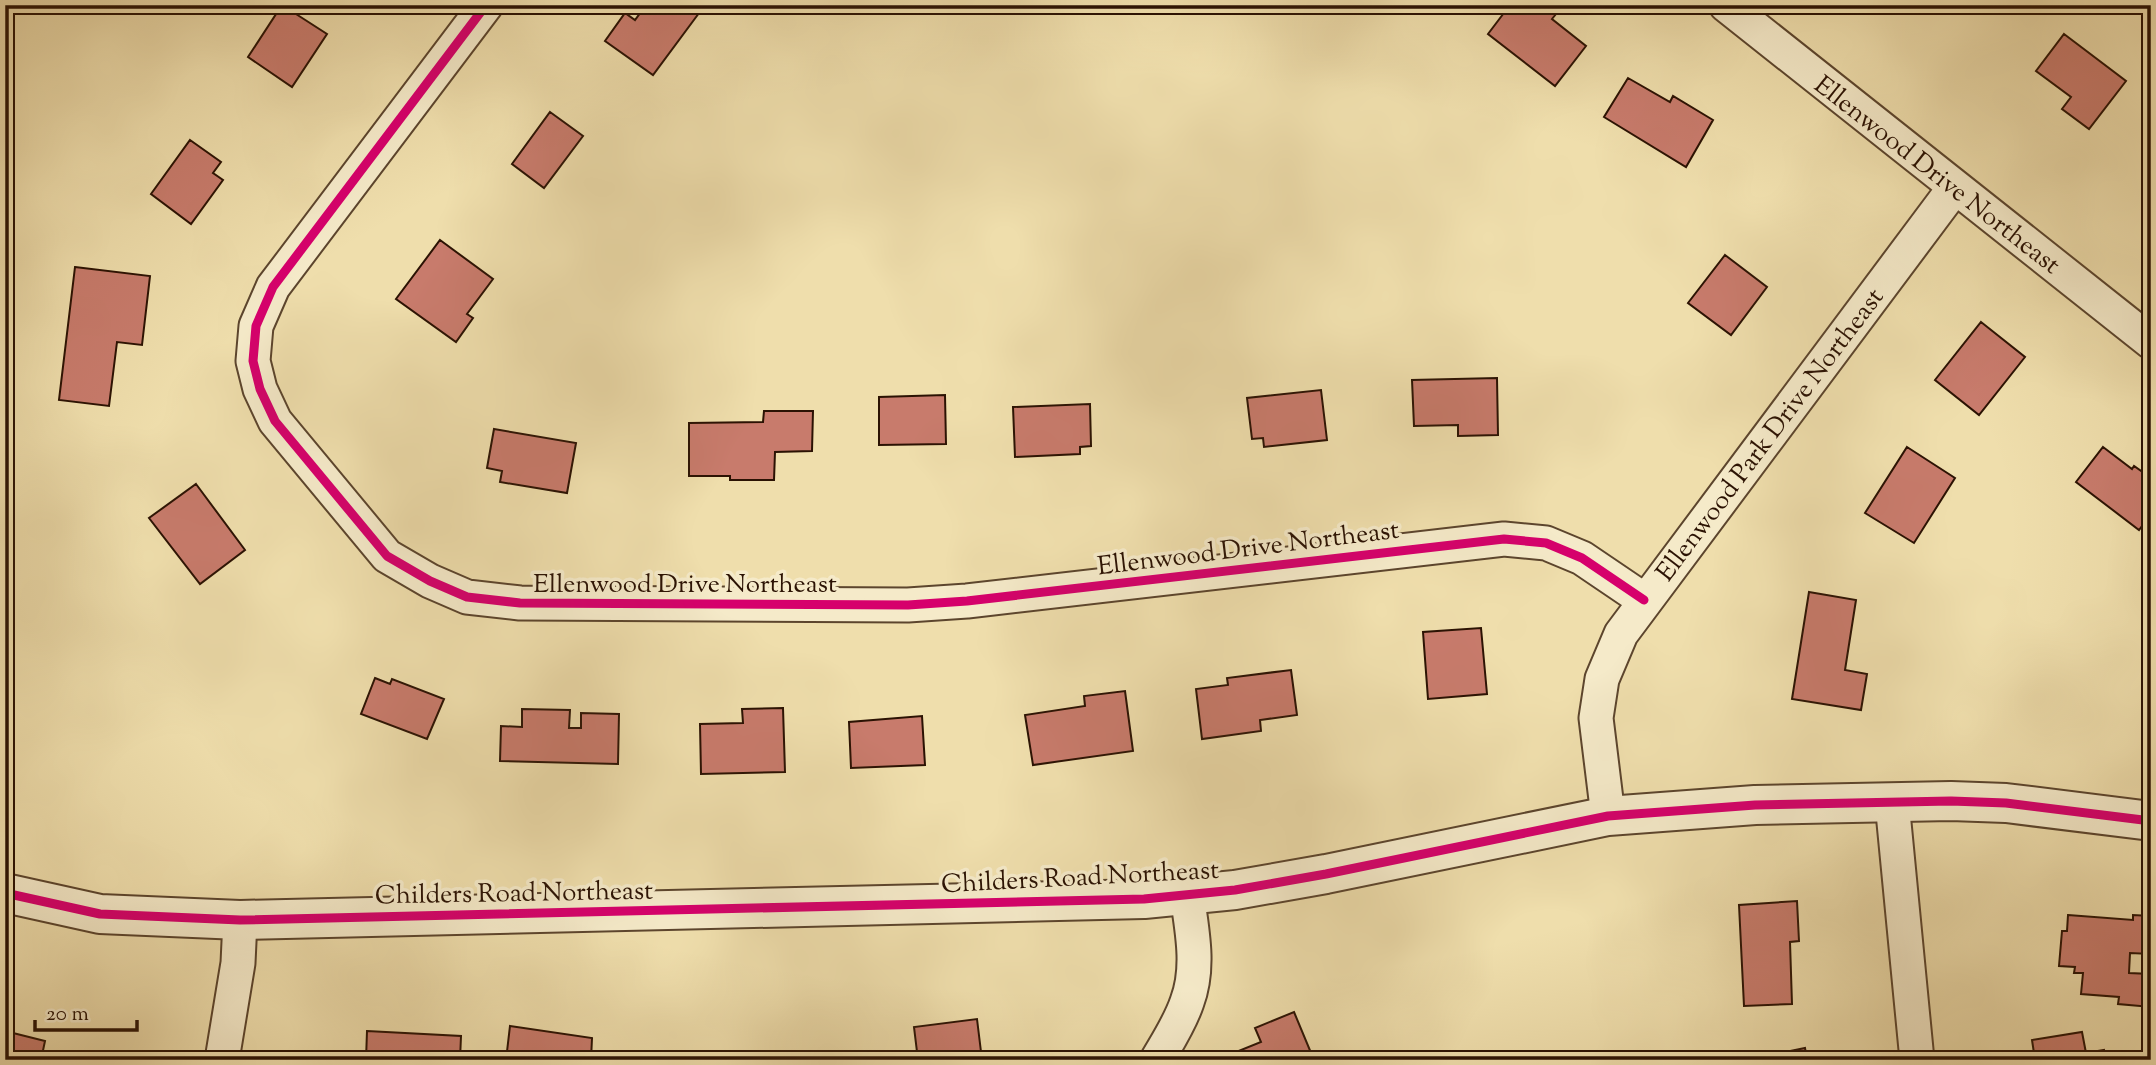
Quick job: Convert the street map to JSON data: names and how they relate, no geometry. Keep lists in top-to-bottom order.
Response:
{
  "streets": {
    "street": ["Ellenwood Drive Northeast", "Ellenwood Park Drive Northeast", "Childers Road Northeast"]
  },
  "crossings": [
    ["Ellenwood Drive Northeast", "Ellenwood Park Drive Northeast"],
    ["Ellenwood Park Drive Northeast", "Childers Road Northeast"]
  ],
  "scale_bar": "20 m"
}
